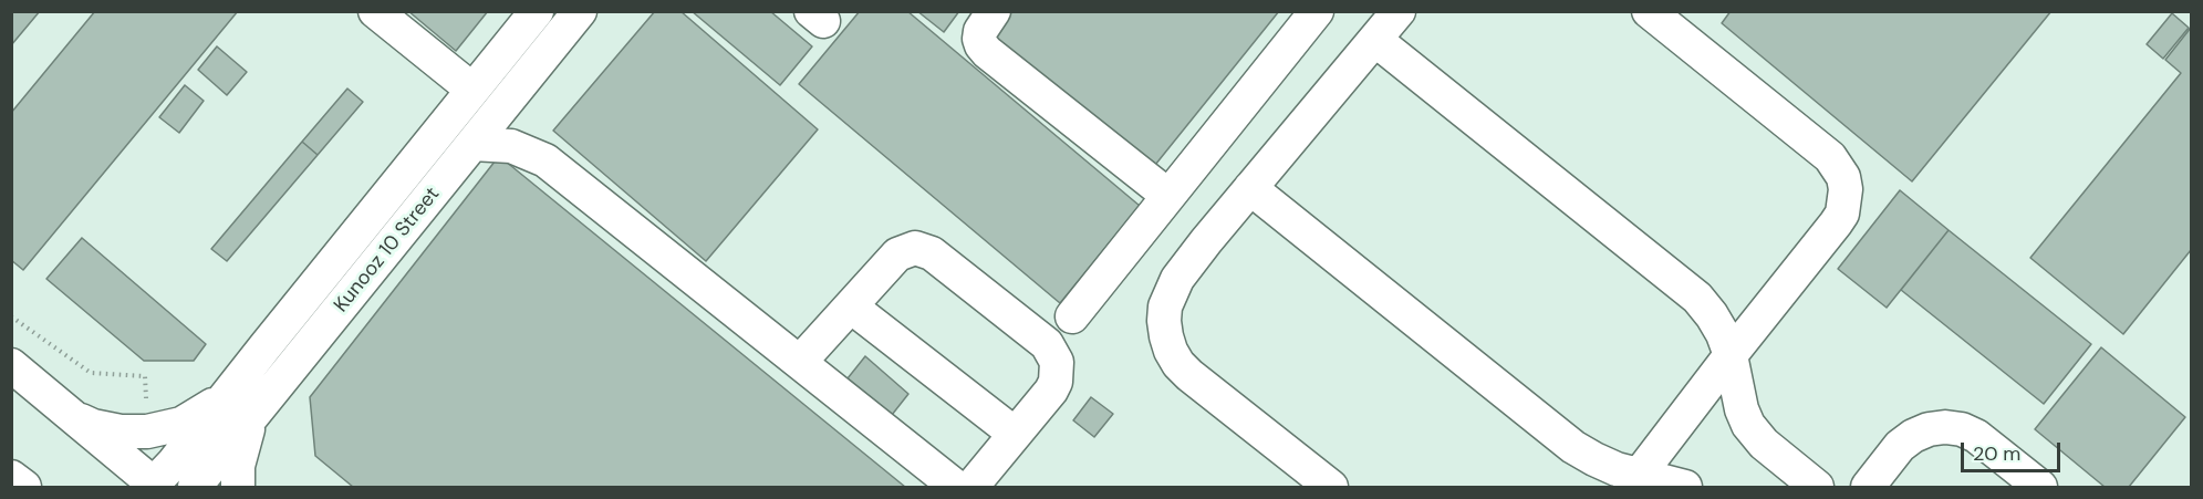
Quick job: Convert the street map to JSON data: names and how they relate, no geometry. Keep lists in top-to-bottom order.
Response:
{
  "streets": {
    "street": ["Kunooz 10 Street"]
  },
  "scale_bar": "20 m"
}
